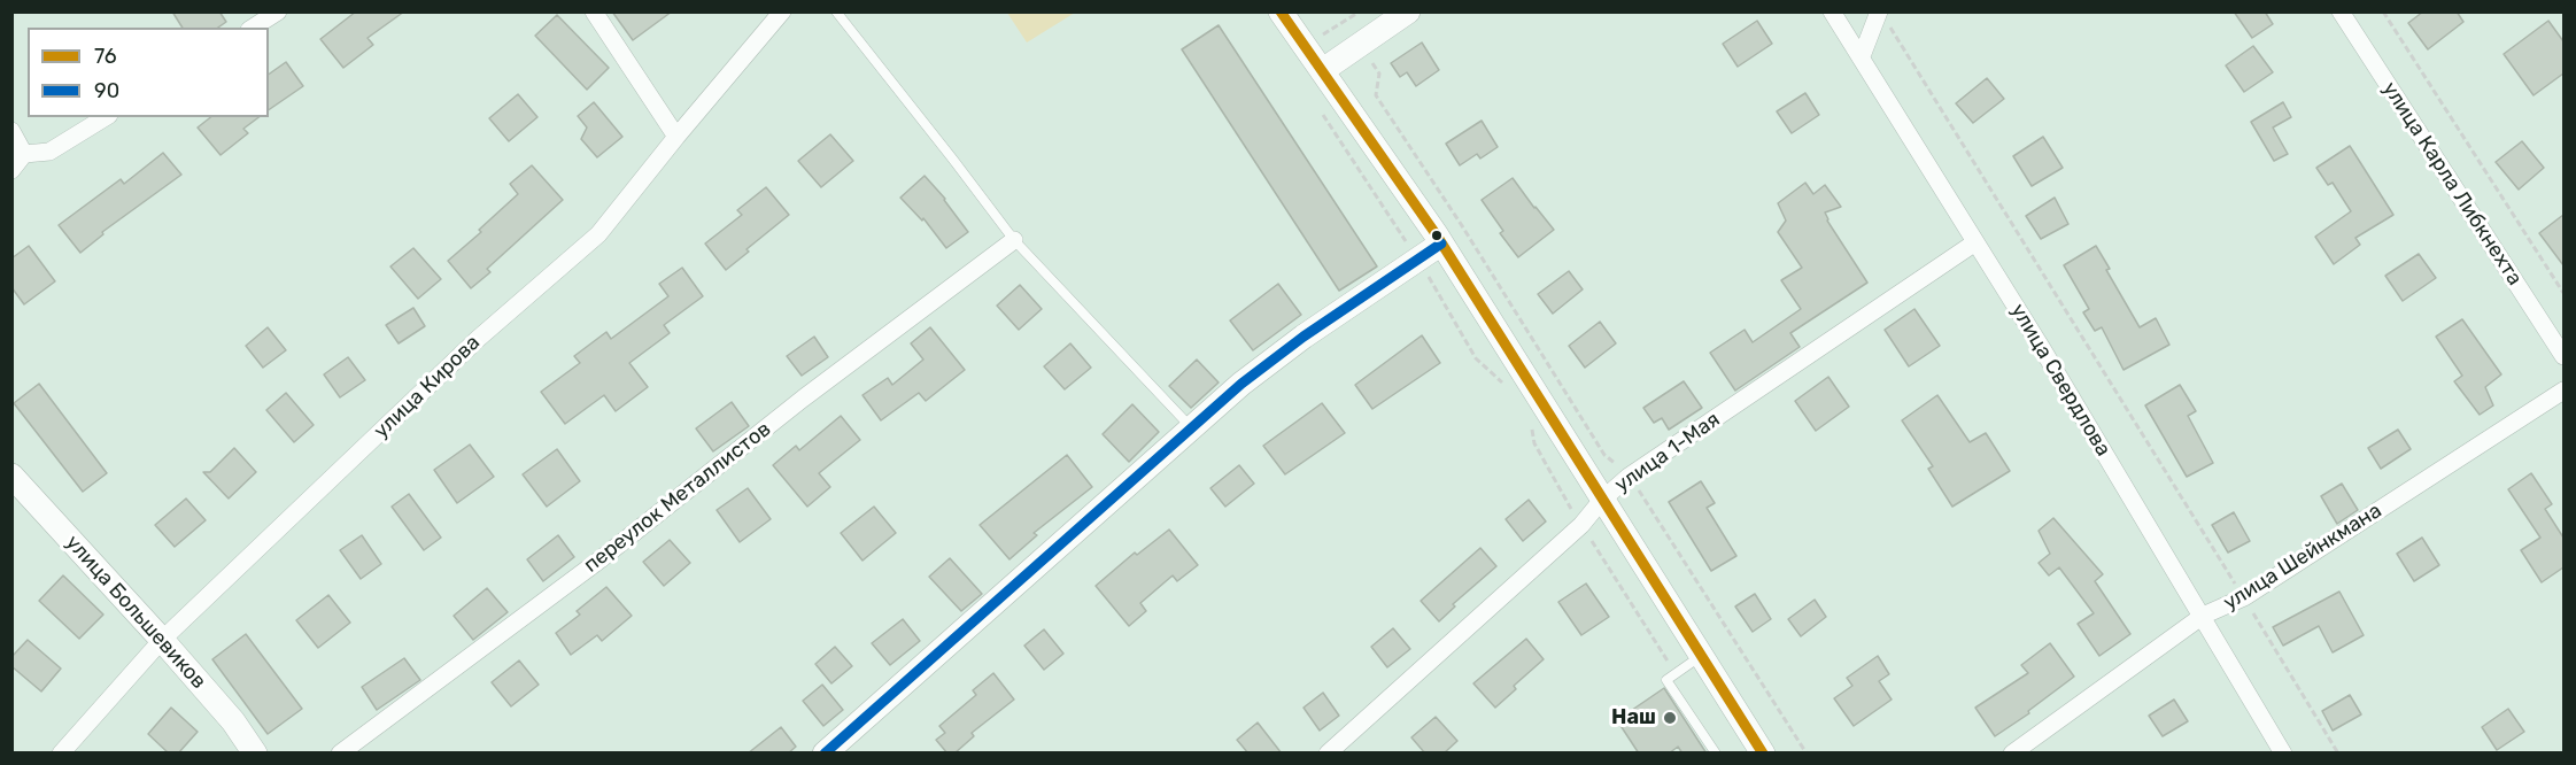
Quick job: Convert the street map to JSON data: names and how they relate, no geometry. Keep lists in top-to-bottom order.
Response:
{
  "streets": {
    "street": [
      "улица Карла Либкнехта",
      "улица Свердлова",
      "улица Кирова",
      "улица 1-Мая",
      "переулок Металлистов",
      "улица Шейнкмана",
      "улица Большевиков"
    ]
  },
  "crossings": [
    ["улица Свердлова", "улица 1-Мая"],
    ["улица Свердлова", "улица Шейнкмана"],
    ["улица Кирова", "улица Большевиков"]
  ],
  "places": ["Наш"],
  "lines": ["transit line 76", "transit line 90"],
  "legend": ["76", "90"]
}
